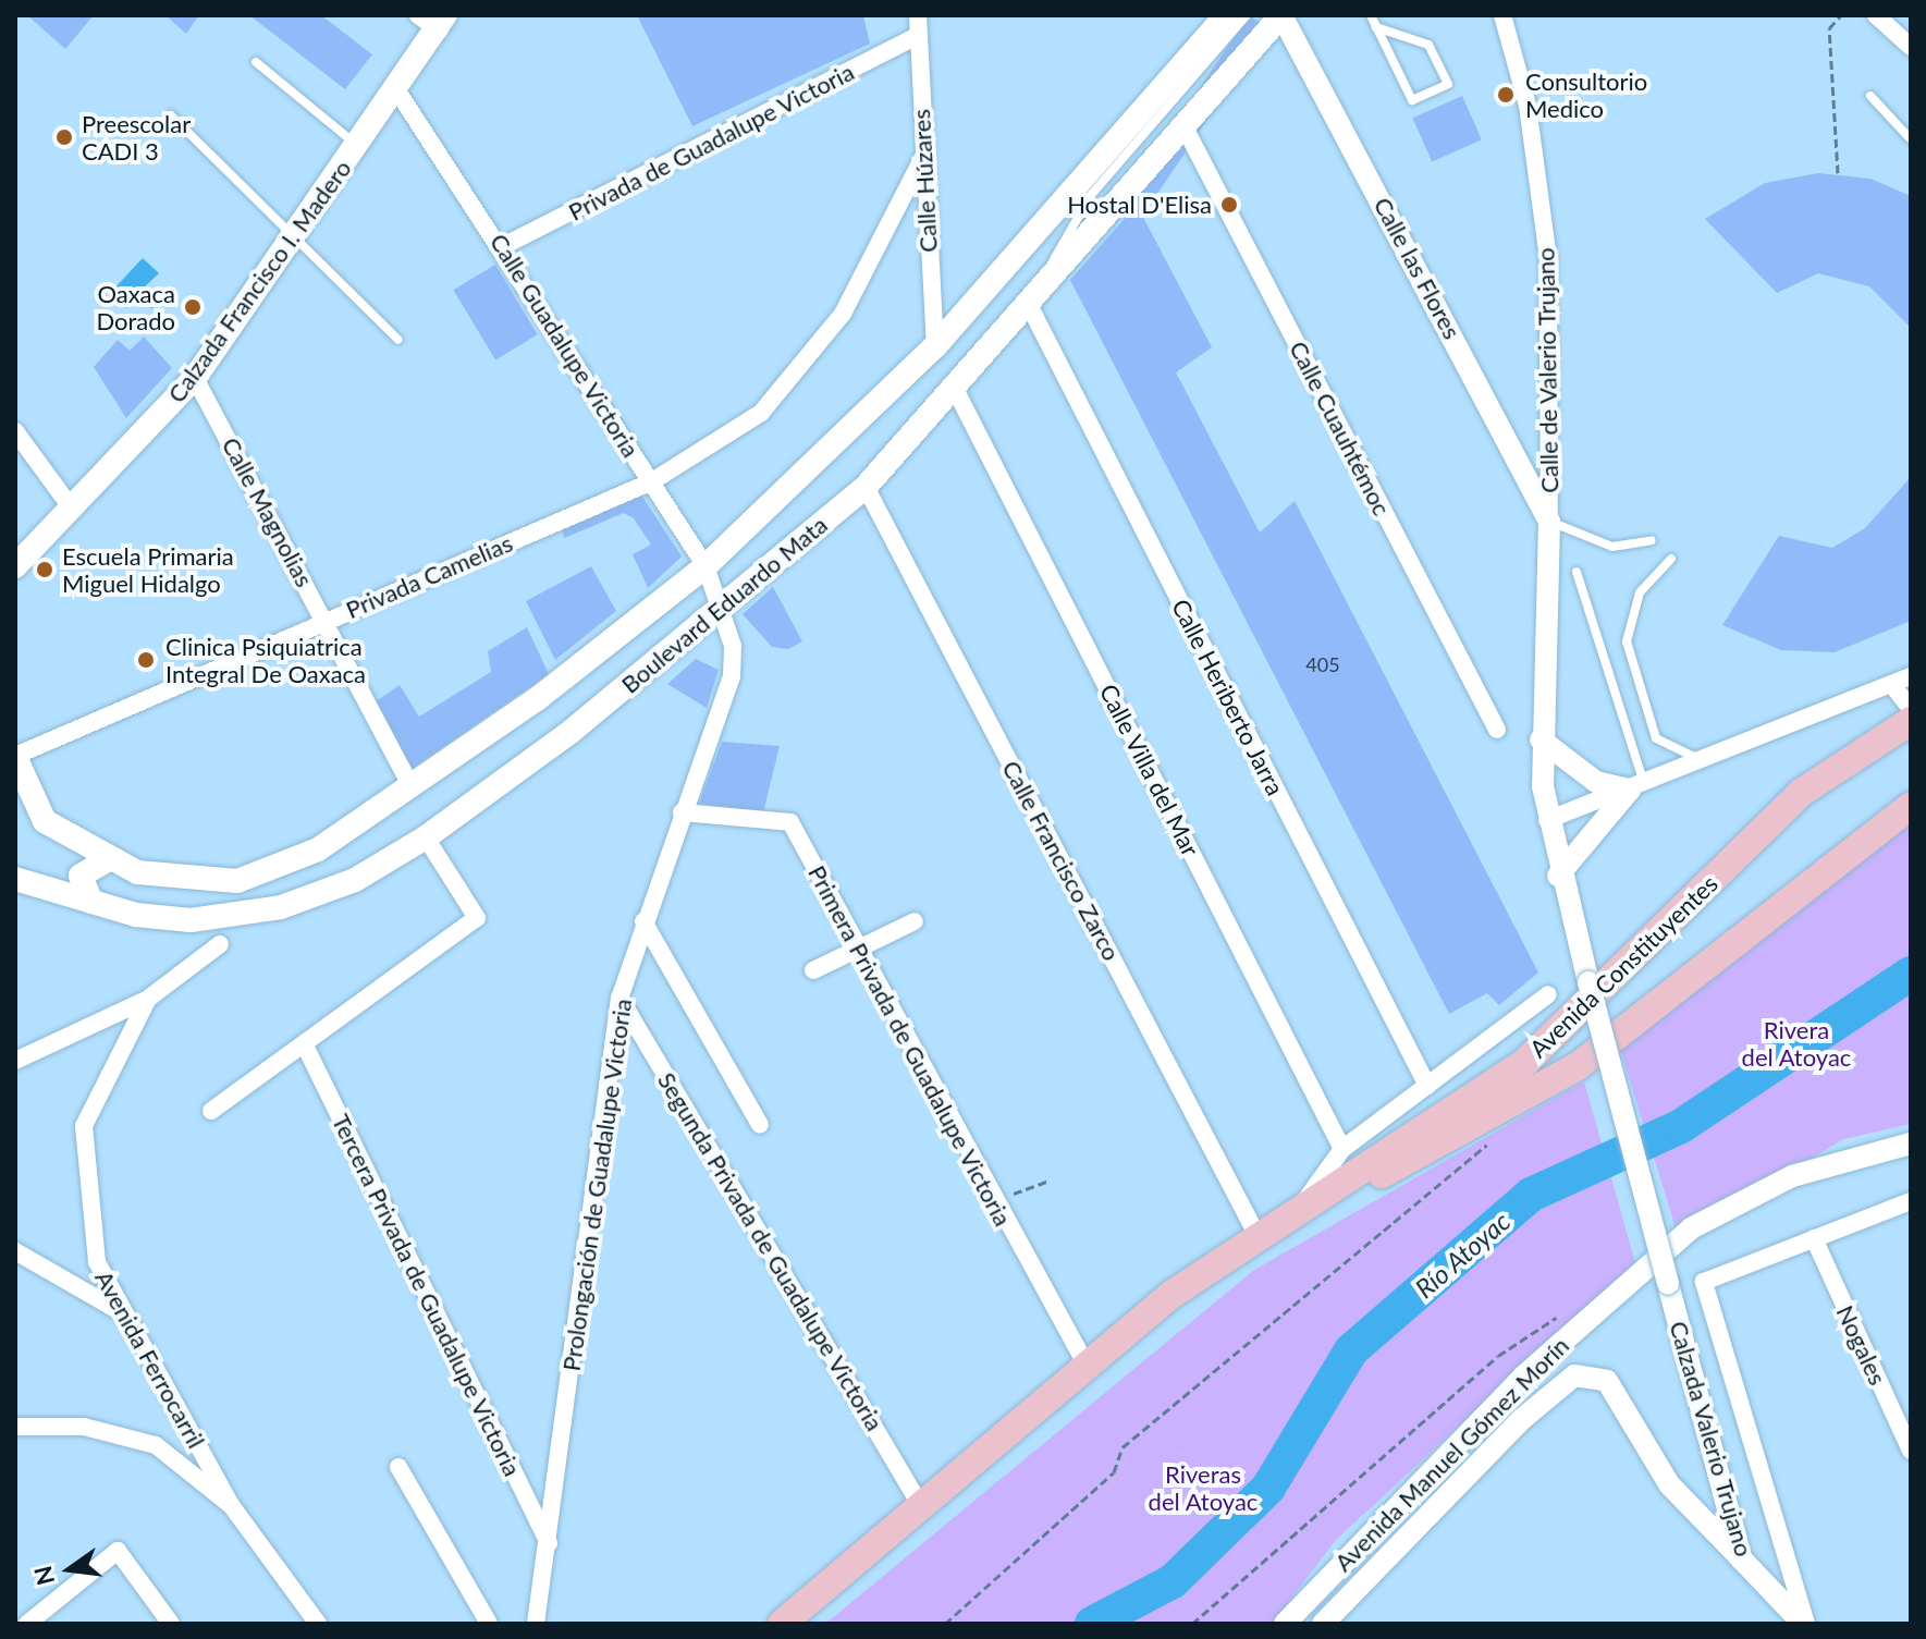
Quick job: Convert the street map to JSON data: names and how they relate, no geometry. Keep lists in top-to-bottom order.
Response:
{
  "streets": {
    "main road": ["Calzada Francisco I. Madero", "Boulevard Eduardo Mata", "Avenida Constituyentes"],
    "street": [
      "Privada de Guadalupe Victoria",
      "Calle Húzares",
      "Calle las Flores",
      "Calle Guadalupe Victoria",
      "Calle de Valerio Trujano",
      "Calle Cuauhtémoc",
      "Calle Magnolias",
      "Privada Camelias",
      "Calle Heriberto Jarra",
      "Calle Villa del Mar",
      "Calle Francisco Zarco",
      "Primera Privada de Guadalupe Victoria",
      "Prolongación de Guadalupe Victoria",
      "Segunda Privada de Guadalupe Victoria",
      "Tercera Privada de Guadalupe Victoria",
      "Nogales",
      "Avenida Ferrocarril",
      "Calzada Valerio Trujano",
      "Avenida Manuel Gómez Morín"
    ]
  },
  "crossings": [
    ["Privada de Guadalupe Victoria", "Calle Húzares"],
    ["Privada de Guadalupe Victoria", "Calle Guadalupe Victoria"],
    ["Calle Húzares", "Privada Camelias"],
    ["Calle Húzares", "Boulevard Eduardo Mata"],
    ["Calle las Flores", "Calle de Valerio Trujano"],
    ["Calle las Flores", "Boulevard Eduardo Mata"],
    ["Calle las Flores", "Calzada Valerio Trujano"],
    ["Calzada Francisco I. Madero", "Calle Guadalupe Victoria"],
    ["Calzada Francisco I. Madero", "Calle Magnolias"],
    ["Calle Guadalupe Victoria", "Privada Camelias"],
    ["Calle Guadalupe Victoria", "Boulevard Eduardo Mata"],
    ["Calle Guadalupe Victoria", "Prolongación de Guadalupe Victoria"],
    ["Calle de Valerio Trujano", "Calzada Valerio Trujano"],
    ["Calle Cuauhtémoc", "Boulevard Eduardo Mata"],
    ["Calle Magnolias", "Privada Camelias"],
    ["Calle Magnolias", "Boulevard Eduardo Mata"],
    ["Privada Camelias", "Boulevard Eduardo Mata"],
    ["Boulevard Eduardo Mata", "Calle Heriberto Jarra"],
    ["Boulevard Eduardo Mata", "Calle Villa del Mar"],
    ["Boulevard Eduardo Mata", "Calle Francisco Zarco"],
    ["Boulevard Eduardo Mata", "Prolongación de Guadalupe Victoria"],
    ["Primera Privada de Guadalupe Victoria", "Prolongación de Guadalupe Victoria"],
    ["Prolongación de Guadalupe Victoria", "Segunda Privada de Guadalupe Victoria"],
    ["Prolongación de Guadalupe Victoria", "Tercera Privada de Guadalupe Victoria"]
  ],
  "water": ["Río Atoyac"],
  "parks": ["Rivera del Atoyac", "Riveras del Atoyac"],
  "places": [
    "Consultorio Medico",
    "Preescolar CADI 3",
    "Hostal D'Elisa",
    "Oaxaca Dorado",
    "Escuela Primaria Miguel Hidalgo",
    "Clinica Psiquiatrica Integral De Oaxaca"
  ],
  "house_numbers": ["405"],
  "north": "left"
}
